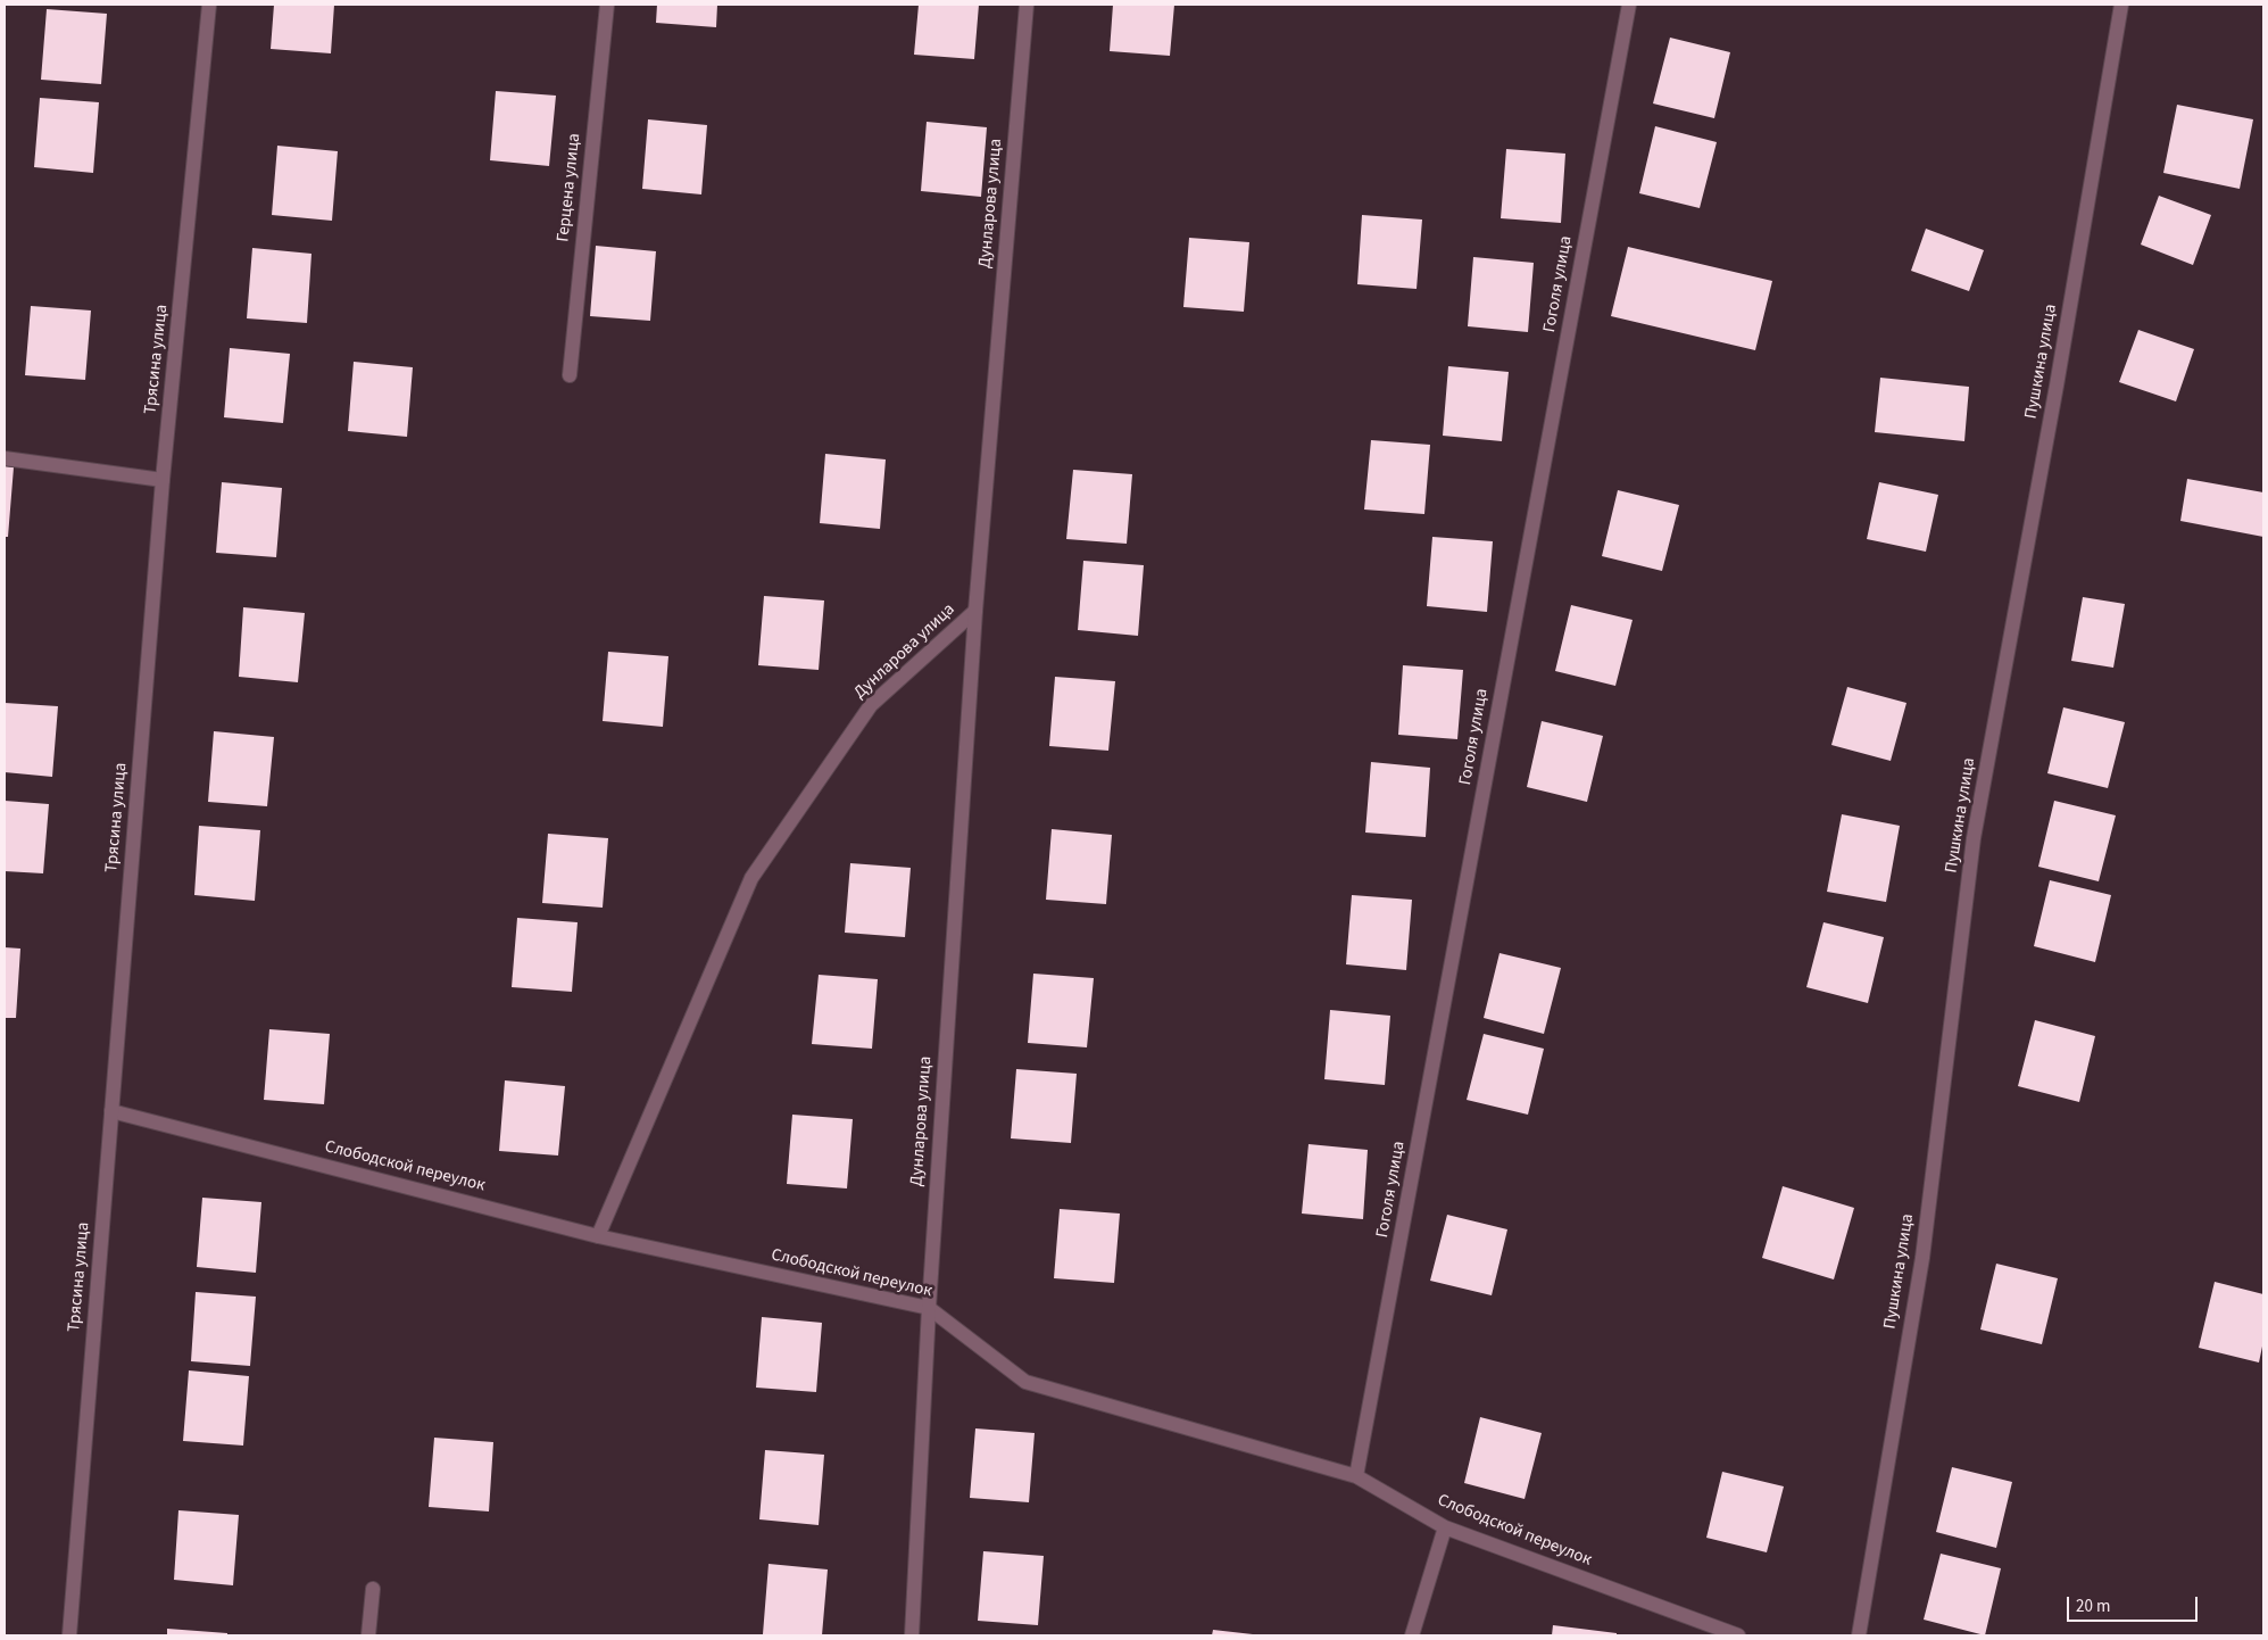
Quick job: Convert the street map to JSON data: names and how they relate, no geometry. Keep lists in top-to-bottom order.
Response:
{
  "streets": {
    "street": [
      "Герцена улица",
      "Дунларова улица",
      "Гоголя улица",
      "Трясина улица",
      "Пушкина улица",
      "Слободской переулок"
    ]
  },
  "crossings": [
    ["Дунларова улица", "Слободской переулок"],
    ["Гоголя улица", "Слободской переулок"],
    ["Трясина улица", "Слободской переулок"]
  ],
  "scale_bar": "20 m"
}
